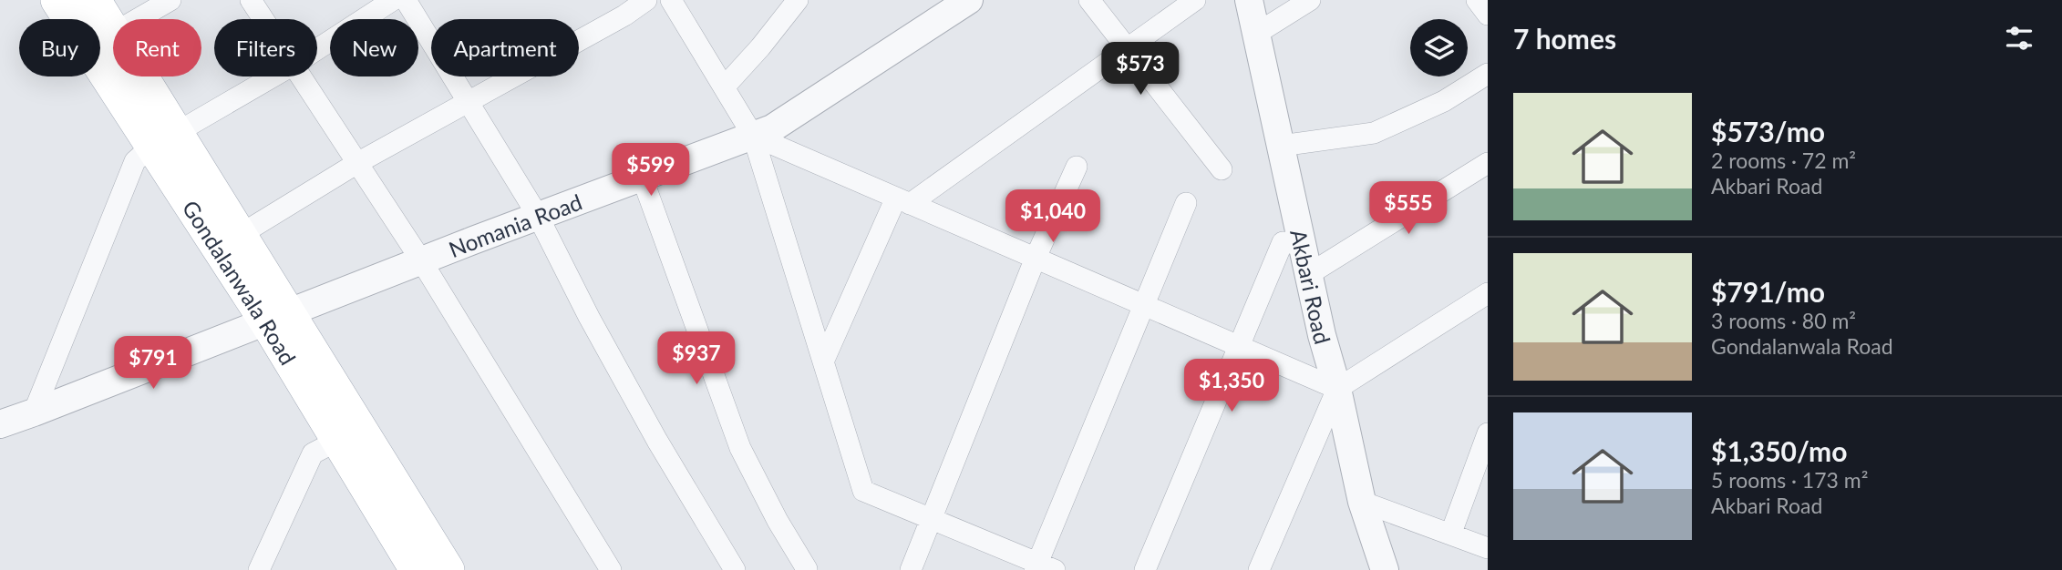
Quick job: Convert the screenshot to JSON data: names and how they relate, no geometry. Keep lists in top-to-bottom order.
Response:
{
  "streets": {
    "main road": ["Gondalanwala Road"],
    "street": ["Nomania Road", "Akbari Road"]
  },
  "crossings": [
    ["Nomania Road", "Gondalanwala Road"]
  ],
  "page": {
    "heading": "7 homes",
    "chip": [
      "Buy",
      "Rent",
      "Filters",
      "New",
      "Apartment"
    ],
    "price": [
      "$573",
      "$599",
      "$555",
      "$1,040",
      "$937",
      "$791",
      "$1,350"
    ],
    "list": [
      {
        "name": "$573/mo",
        "note": "2 rooms · 72 m² · Akbari Road"
      },
      {
        "name": "$791/mo",
        "note": "3 rooms · 80 m² · Gondalanwala Road"
      },
      {
        "name": "$1,350/mo",
        "note": "5 rooms · 173 m² · Akbari Road"
      }
    ]
  }
}
